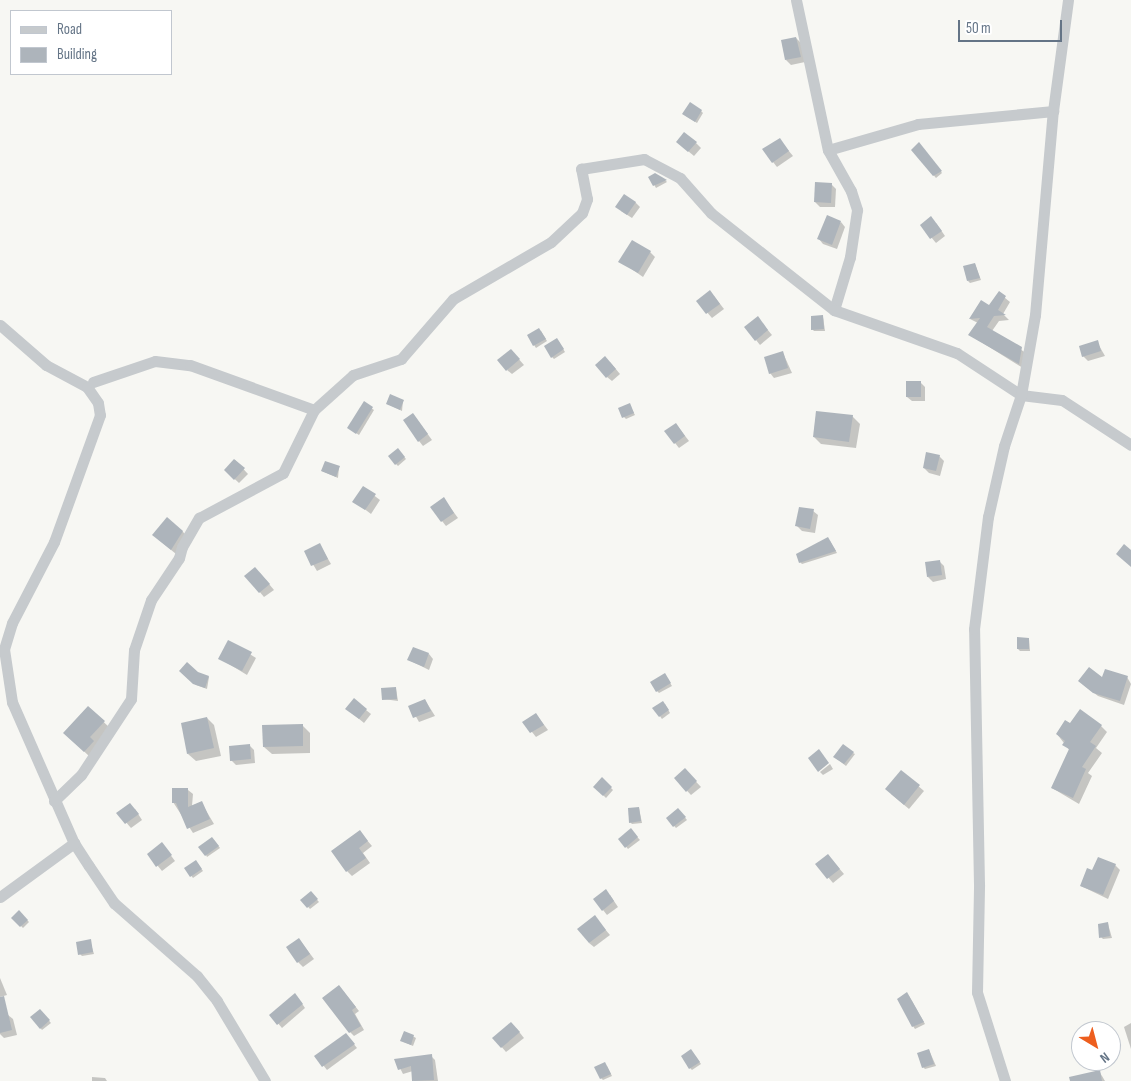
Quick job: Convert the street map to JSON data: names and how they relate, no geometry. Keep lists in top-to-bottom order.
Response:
{
  "legend": ["Road", "Building"],
  "scale_bar": "50 m",
  "north": "bottom right"
}
